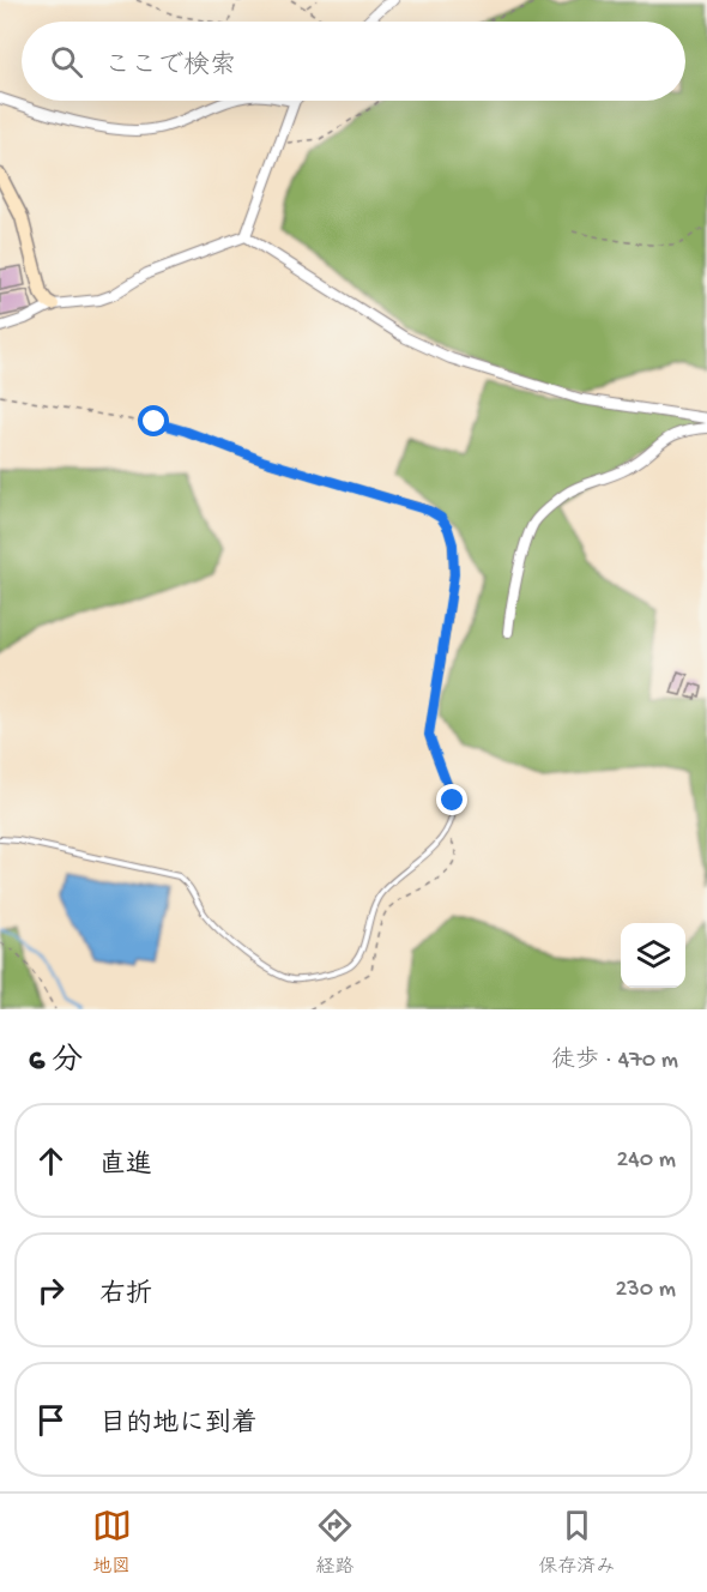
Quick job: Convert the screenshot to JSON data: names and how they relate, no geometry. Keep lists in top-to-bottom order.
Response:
{
  "page": {
    "search": "ここで検索",
    "heading": ["6 分", "徒歩 · 470 m"],
    "list": [
      ["直進", "240 m"],
      ["右折", "230 m"],
      "目的地に到着"
    ],
    "nav": ["地図", "経路", "保存済み"]
  }
}
